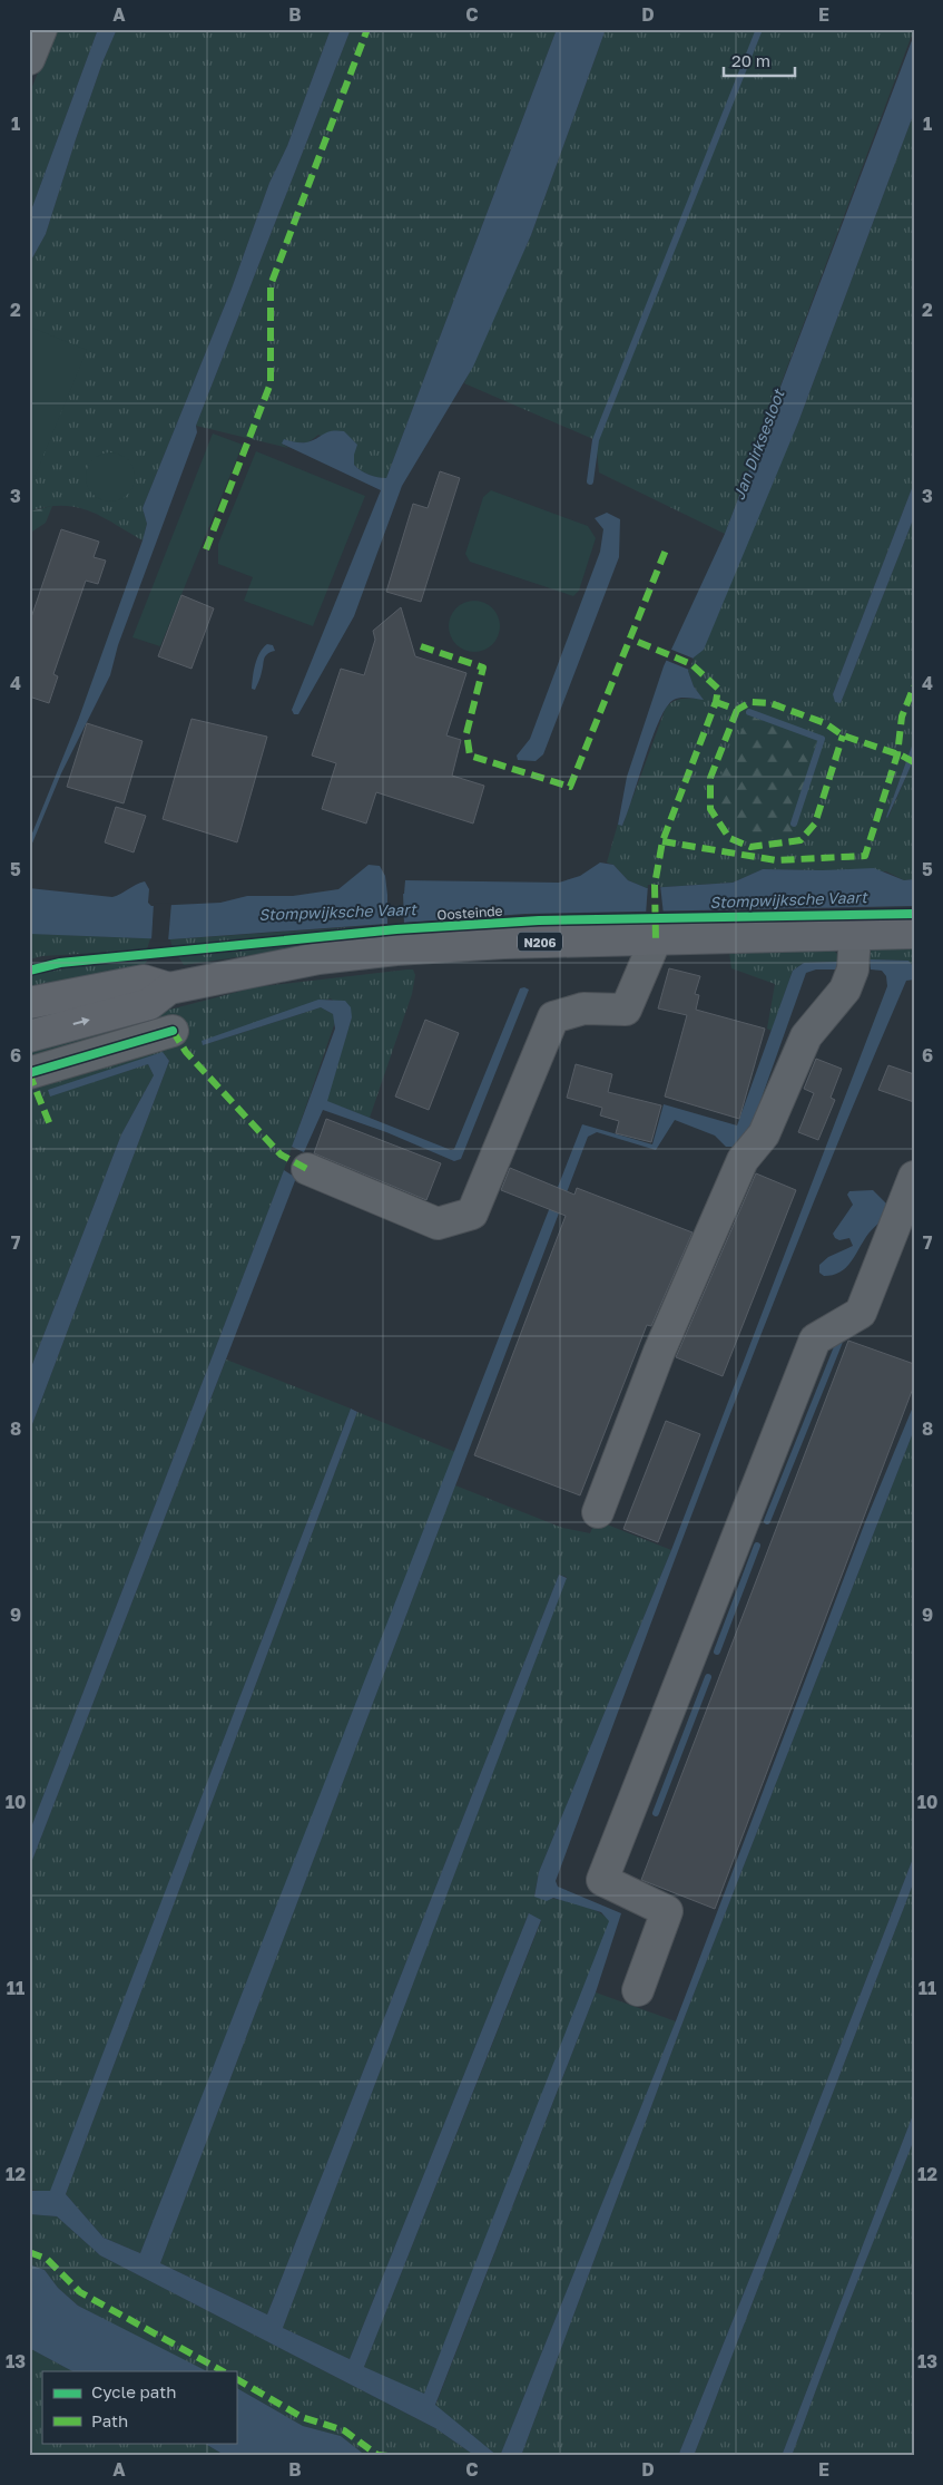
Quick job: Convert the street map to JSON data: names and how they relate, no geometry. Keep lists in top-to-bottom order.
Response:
{
  "streets": {
    "main road": ["N206"],
    "cycle path": ["Oosteinde"]
  },
  "water": ["Jan Dirksesloot", "Stompwijksche Vaart"],
  "legend": ["Cycle path", "Path"],
  "scale_bar": "20 m",
  "grid": {
    "columns": [
      "A",
      "B",
      "C",
      "D",
      "E"
    ],
    "rows": [
      "1",
      "2",
      "3",
      "4",
      "5",
      "6",
      "7",
      "8",
      "9",
      "10",
      "11",
      "12",
      "13"
    ]
  }
}
